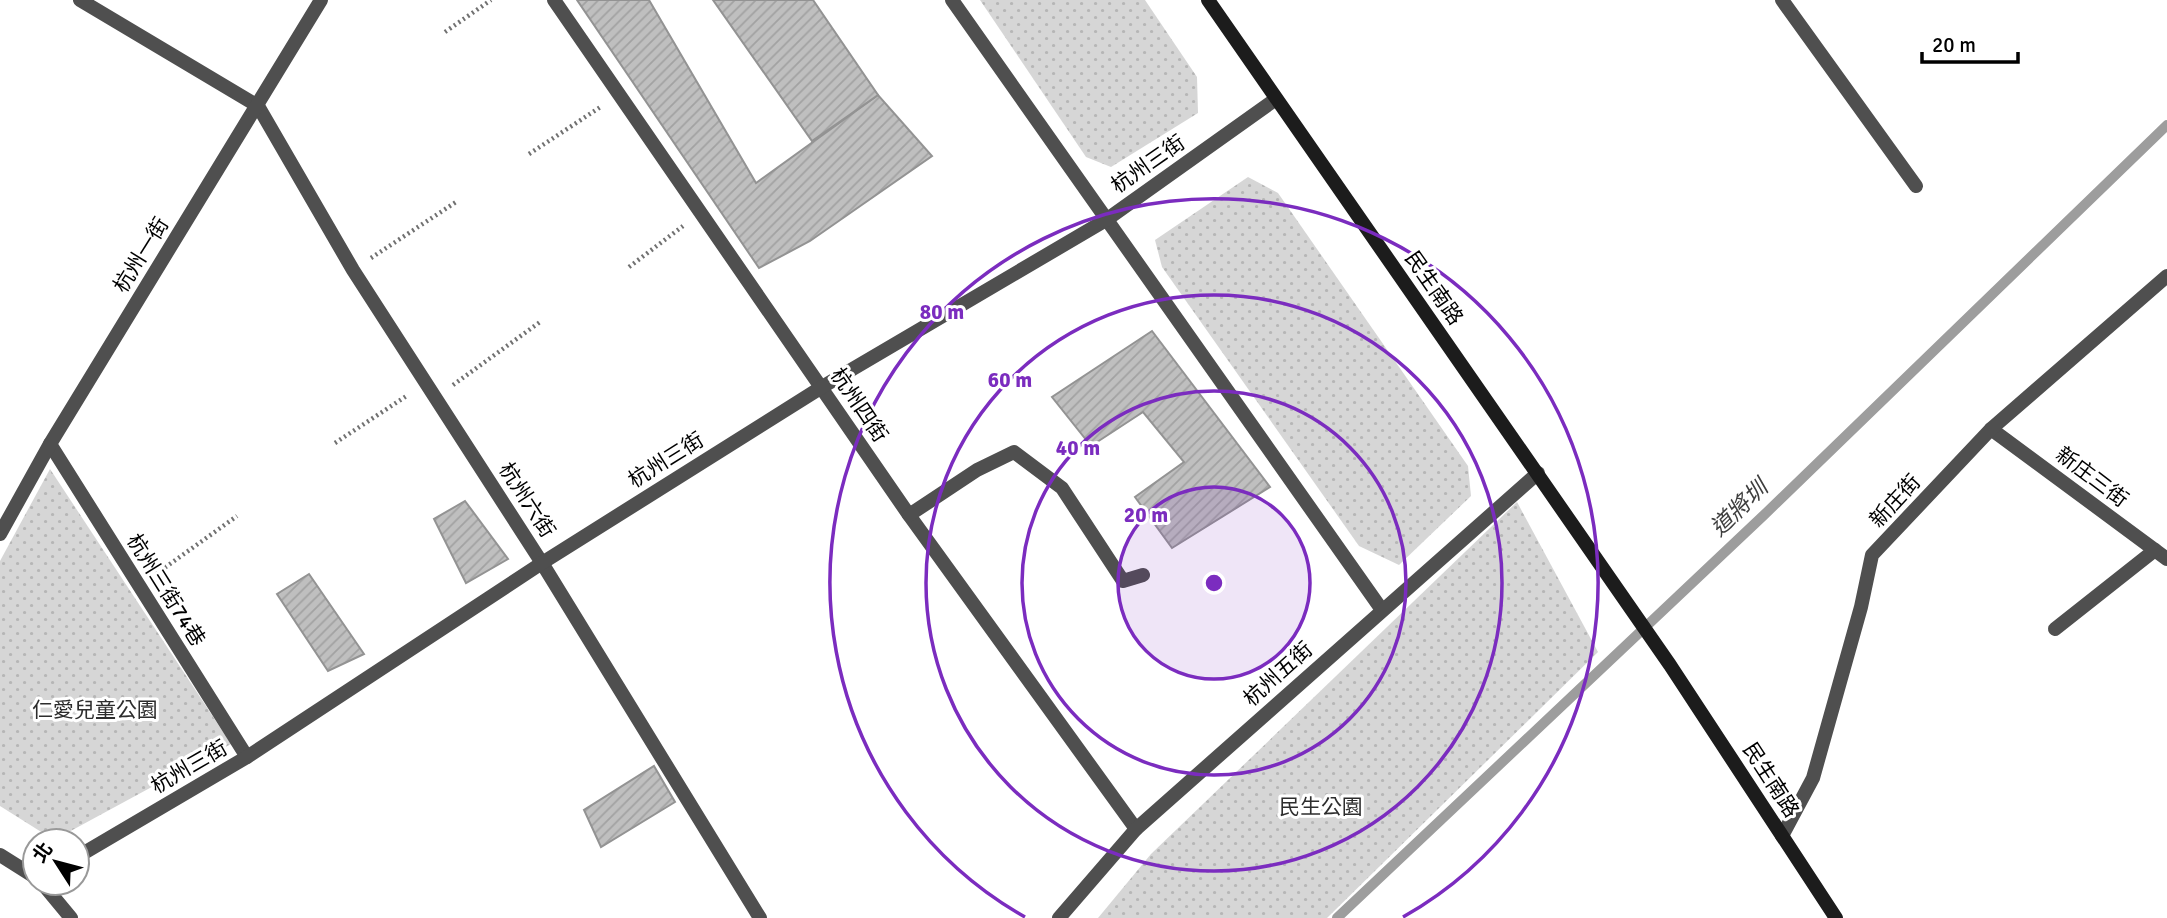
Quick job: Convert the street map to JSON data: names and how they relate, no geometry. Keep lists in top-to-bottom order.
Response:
{
  "streets": {
    "main road": ["民生南路"],
    "street": [
      "杭州三街",
      "杭州一街",
      "杭州四街",
      "新庄三街",
      "杭州六街",
      "新庄街",
      "杭州三街74巷",
      "杭州五街"
    ]
  },
  "crossings": [
    ["杭州三街", "民生南路"],
    ["杭州三街", "杭州四街"],
    ["杭州三街", "杭州六街"],
    ["杭州三街", "杭州三街74巷"],
    ["杭州一街", "杭州六街"],
    ["杭州一街", "杭州三街74巷"],
    ["民生南路", "新庄街"],
    ["民生南路", "杭州五街"],
    ["杭州四街", "杭州五街"],
    ["新庄三街", "新庄街"]
  ],
  "water": ["道將圳"],
  "parks": ["仁愛兒童公園", "民生公園"],
  "scale_bar": "20 m",
  "north": "top left",
  "rings": [
    "80 m",
    "60 m",
    "40 m",
    "20 m"
  ]
}
